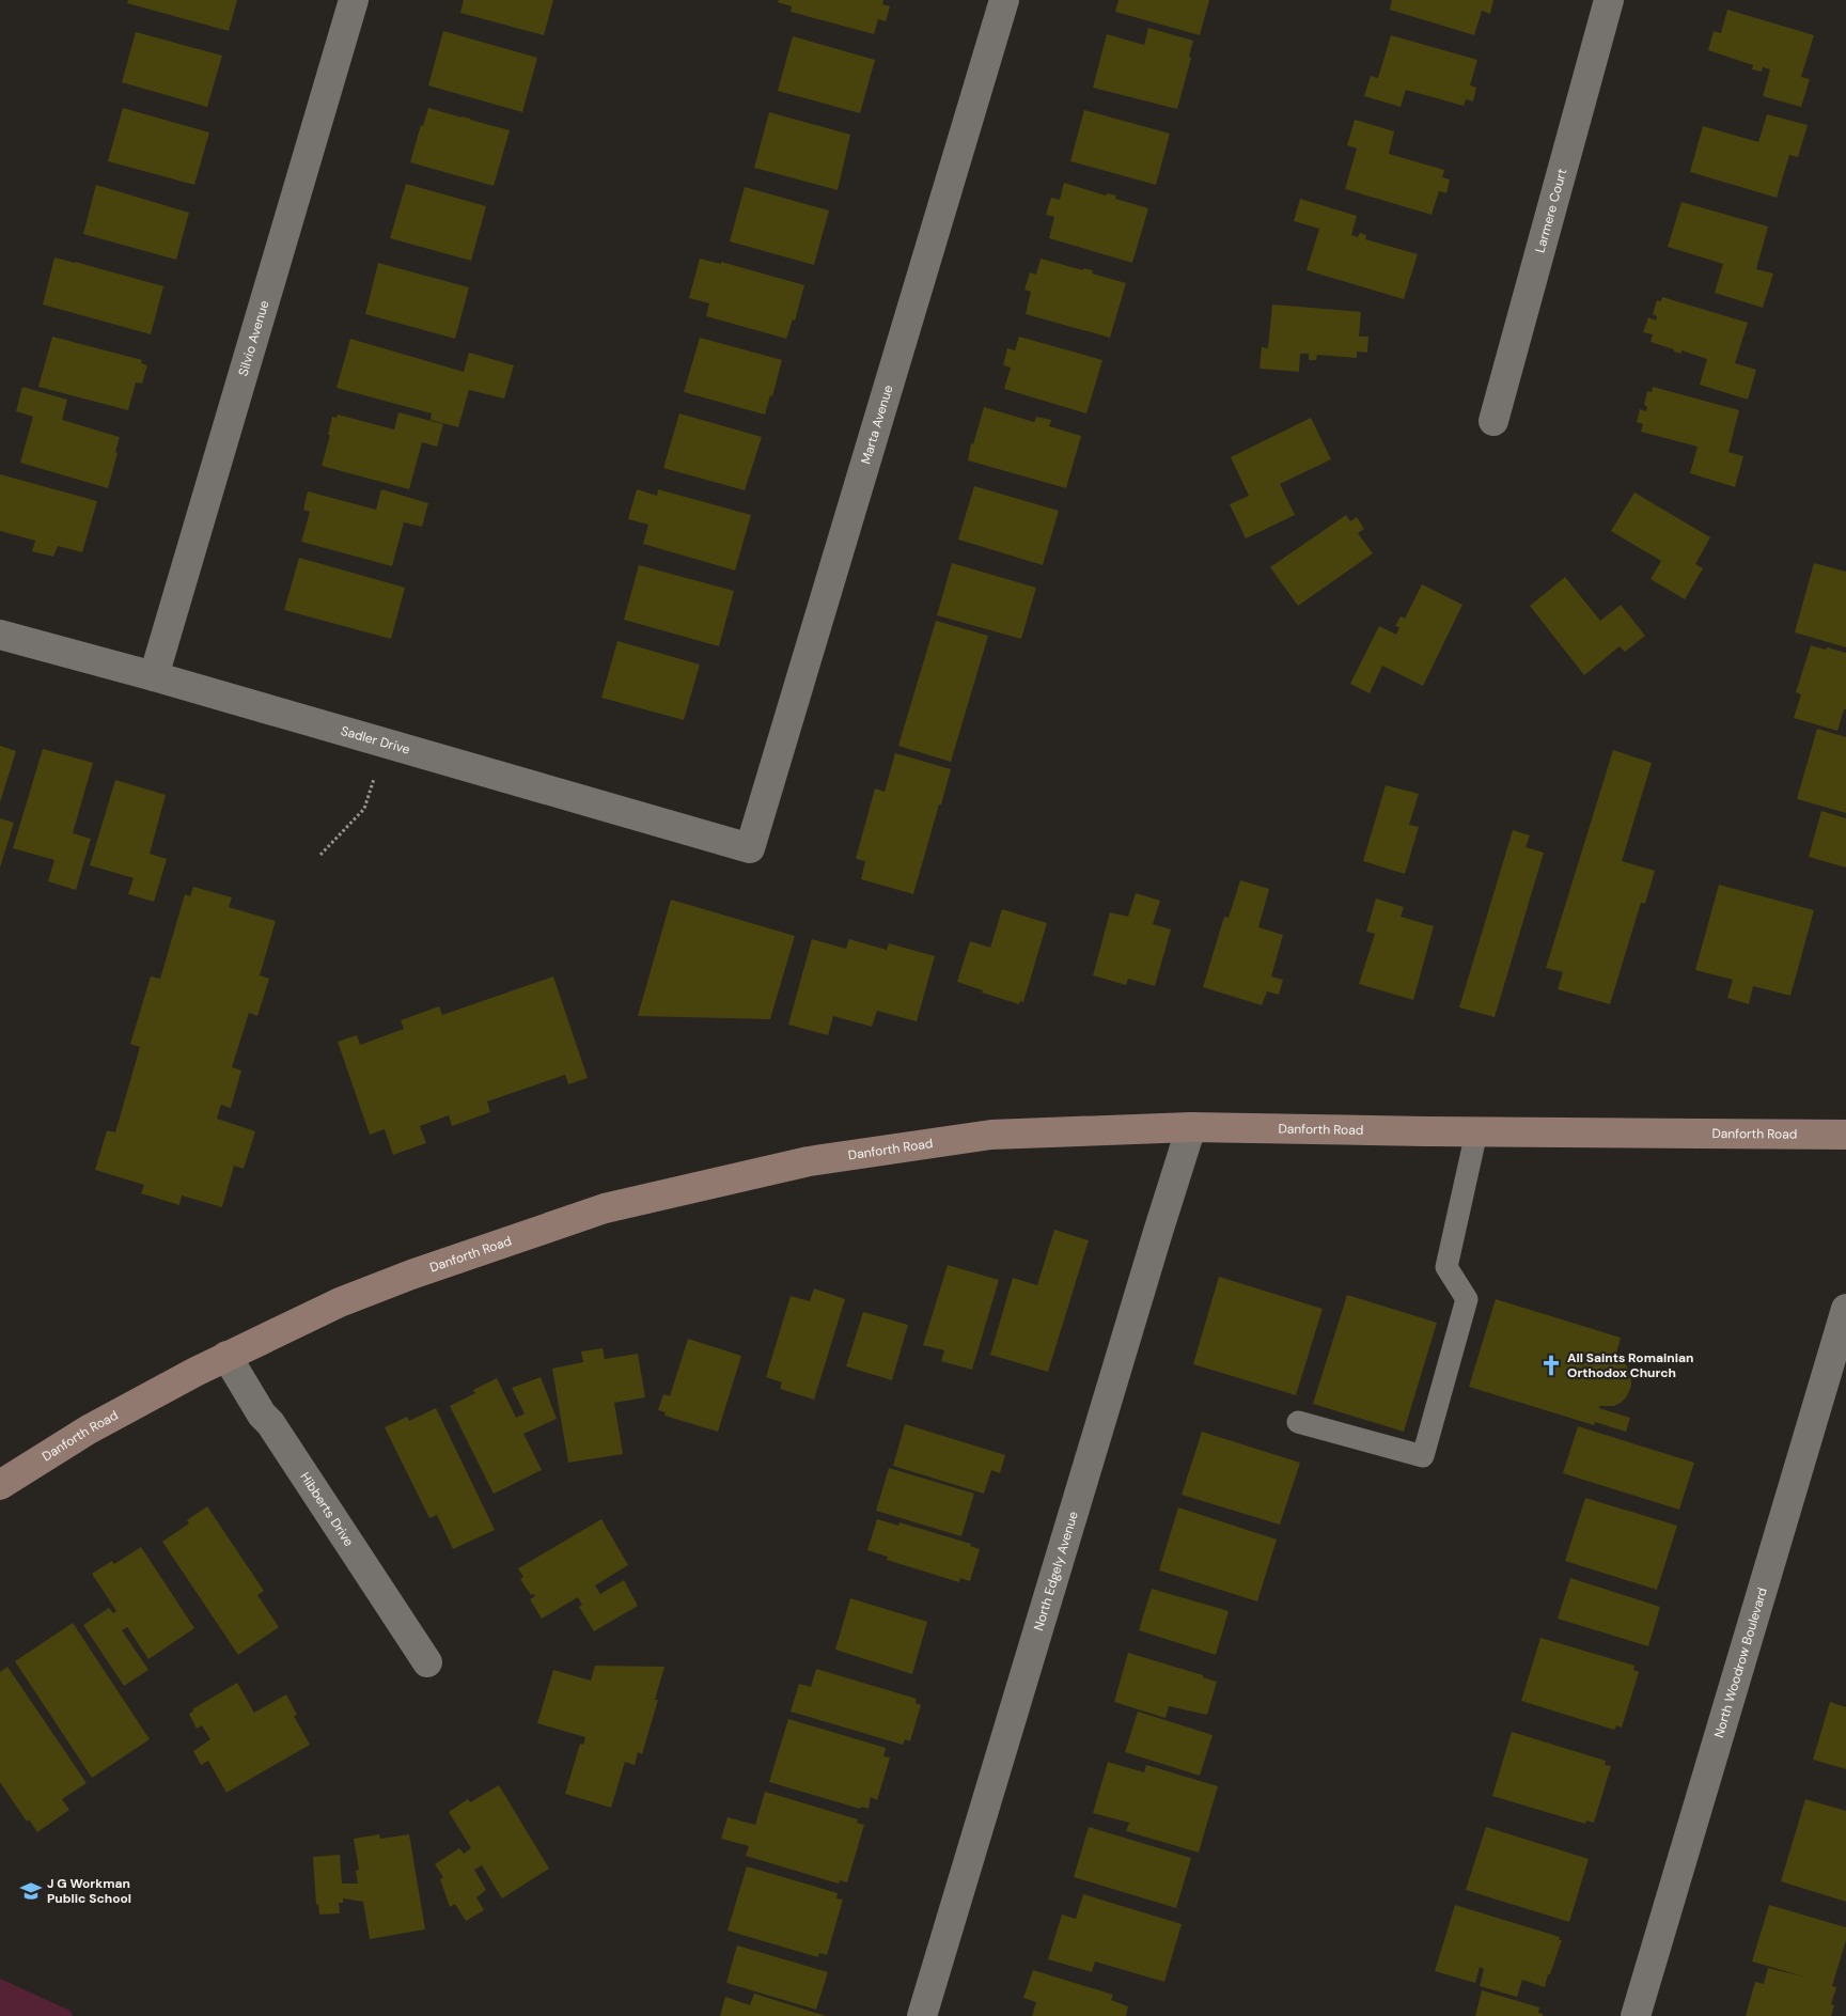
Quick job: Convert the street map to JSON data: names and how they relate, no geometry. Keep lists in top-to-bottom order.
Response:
{
  "streets": {
    "main road": ["Danforth Road"],
    "street": [
      "Larmere Court",
      "Silvio Avenue",
      "Marta Avenue",
      "Sadler Drive",
      "Hibberts Drive",
      "North Edgely Avenue",
      "North Woodrow Boulevard"
    ]
  },
  "crossings": [
    ["Silvio Avenue", "Sadler Drive"],
    ["Marta Avenue", "Sadler Drive"],
    ["Danforth Road", "Hibberts Drive"],
    ["Danforth Road", "North Edgely Avenue"]
  ],
  "places": {
    "church": ["All Saints Romainian Orthodox Church"],
    "school or university": ["J G Workman Public School"]
  }
}
